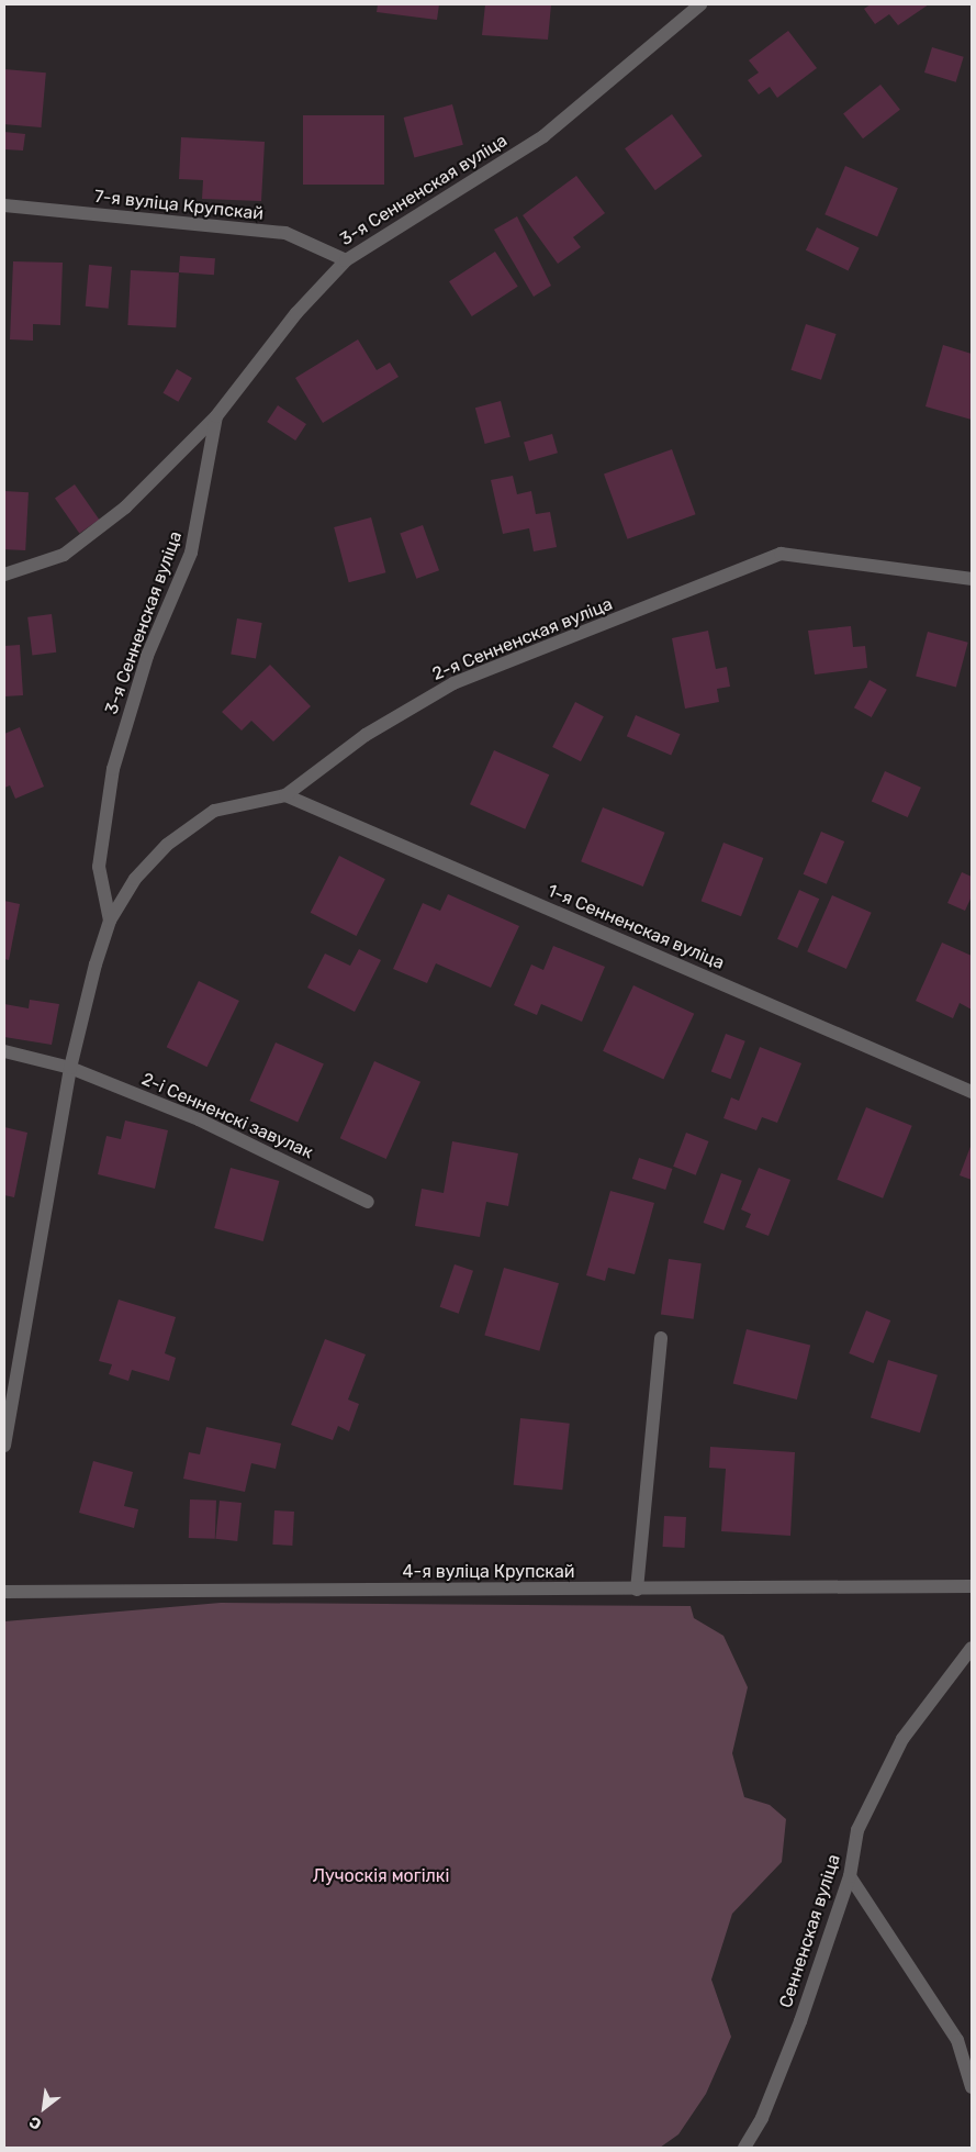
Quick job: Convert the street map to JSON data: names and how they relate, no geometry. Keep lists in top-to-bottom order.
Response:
{
  "streets": {
    "street": [
      "3-я Сенненская вуліца",
      "7-я вуліца Крупскай",
      "2-я Сенненская вуліца",
      "1-я Сенненская вуліца",
      "2-і Сенненскі завулак",
      "4-я вуліца Крупскай",
      "Сенненская вуліца"
    ]
  },
  "crossings": [
    ["3-я Сенненская вуліца", "7-я вуліца Крупскай"],
    ["3-я Сенненская вуліца", "2-я Сенненская вуліца"],
    ["2-я Сенненская вуліца", "1-я Сенненская вуліца"],
    ["2-я Сенненская вуліца", "2-і Сенненскі завулак"]
  ],
  "parks": ["Лучоскія могілкі"],
  "north": "bottom left"
}
